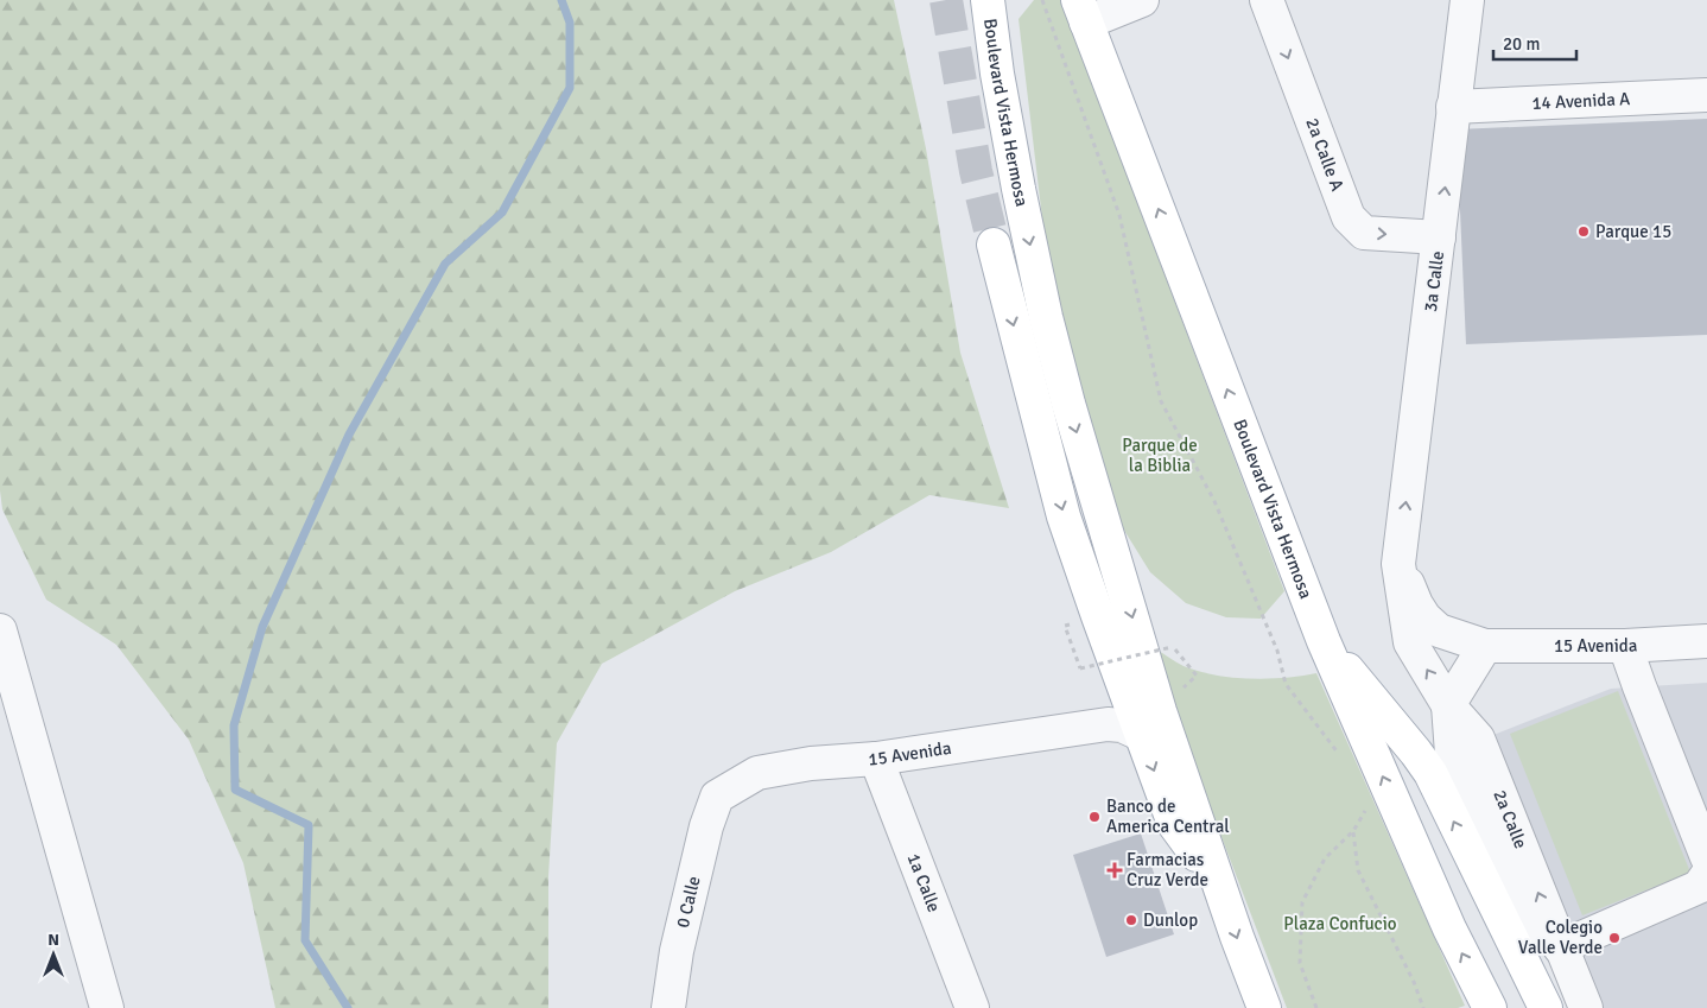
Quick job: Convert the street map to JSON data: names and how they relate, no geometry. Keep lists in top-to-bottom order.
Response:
{
  "streets": {
    "main road": ["Boulevard Vista Hermosa"],
    "street": [
      "14 Avenida A",
      "2a Calle A",
      "3a Calle",
      "15 Avenida",
      "2a Calle",
      "1a Calle",
      "0 Calle"
    ]
  },
  "crossings": [
    ["14 Avenida A", "3a Calle"],
    ["2a Calle A", "3a Calle"],
    ["3a Calle", "15 Avenida"],
    ["3a Calle", "2a Calle"],
    ["15 Avenida", "1a Calle"],
    ["15 Avenida", "0 Calle"]
  ],
  "one_way": ["2a Calle A", "3a Calle"],
  "parks": ["Parque de la Biblia", "Plaza Confucio"],
  "places": {
    "other": [
      "Parque 15",
      "Banco de America Central",
      "Dunlop",
      "Colegio Valle Verde"
    ],
    "health": ["Farmacias Cruz Verde"]
  },
  "scale_bar": "20 m",
  "north": "top"
}
